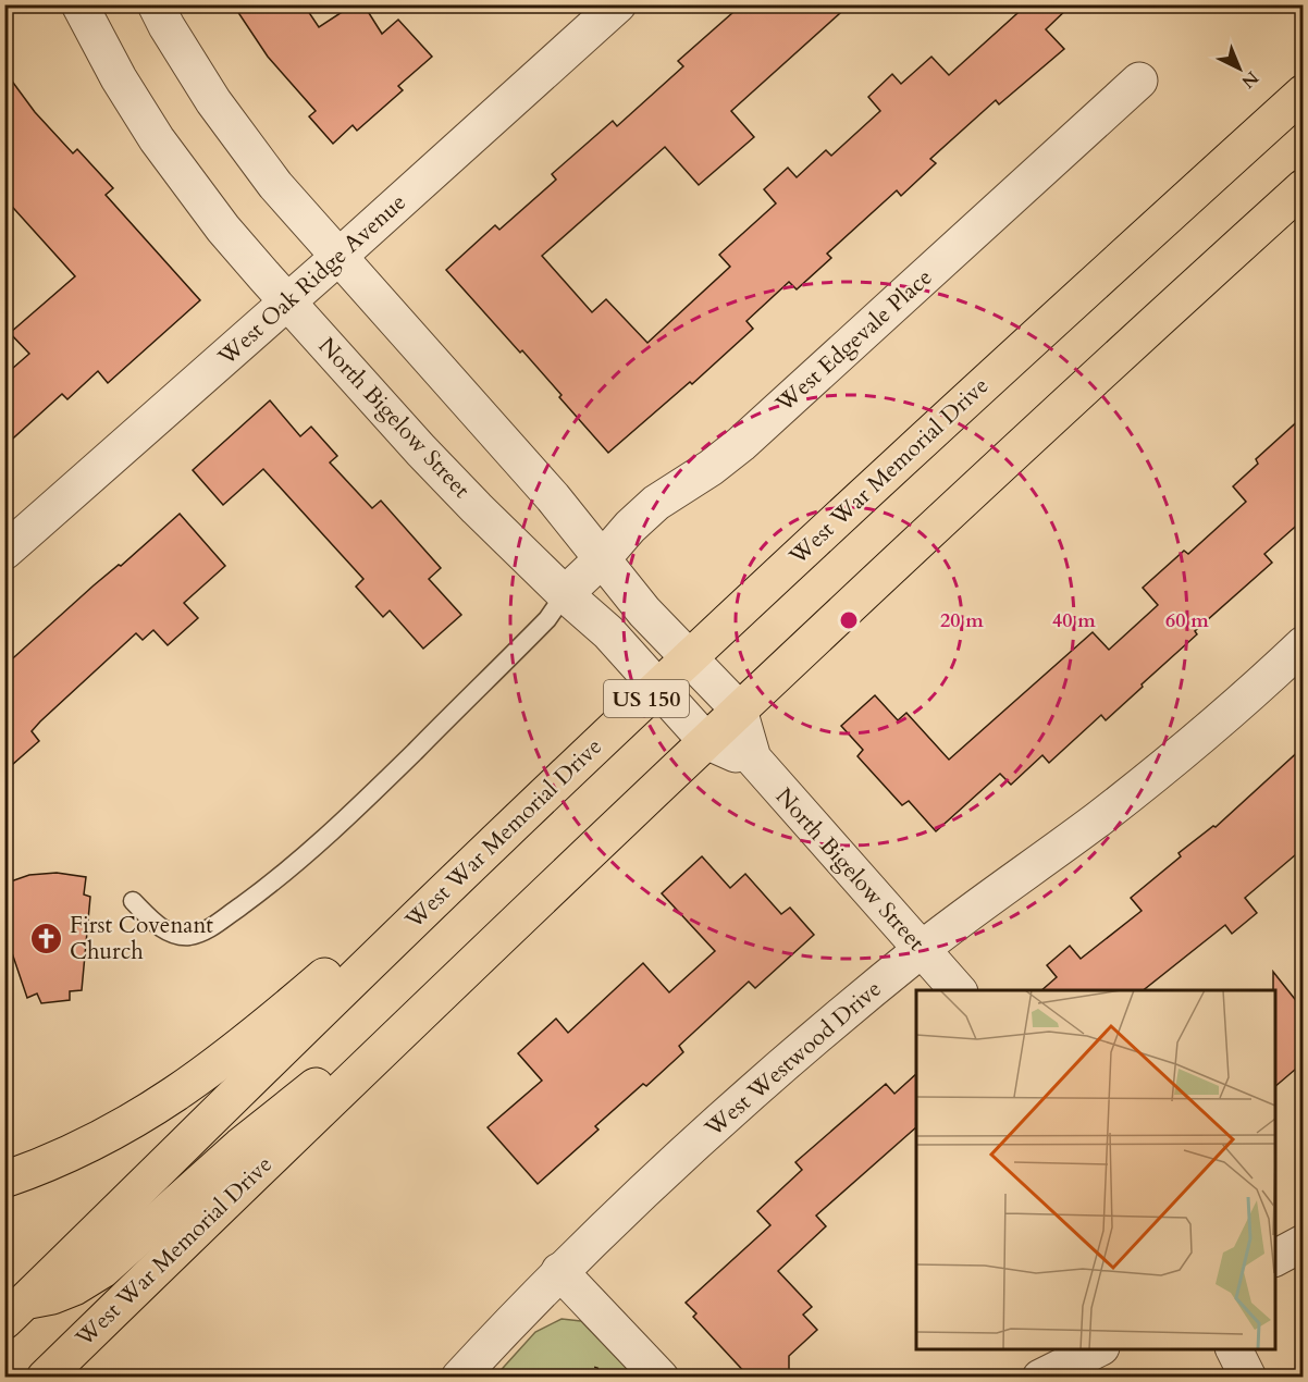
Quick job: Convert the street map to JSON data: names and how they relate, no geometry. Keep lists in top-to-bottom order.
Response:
{
  "streets": {
    "highway": ["West War Memorial Drive", "US 150"],
    "street": [
      "West Oak Ridge Avenue",
      "West Edgevale Place",
      "North Bigelow Street",
      "West Westwood Drive"
    ]
  },
  "crossings": [
    ["West Oak Ridge Avenue", "North Bigelow Street"],
    ["West Edgevale Place", "North Bigelow Street"],
    ["North Bigelow Street", "West War Memorial Drive"],
    ["North Bigelow Street", "West Westwood Drive"]
  ],
  "places": {
    "church": ["First Covenant Church"]
  },
  "north": "bottom right",
  "rings": ["20 m", "40 m", "60 m"]
}
